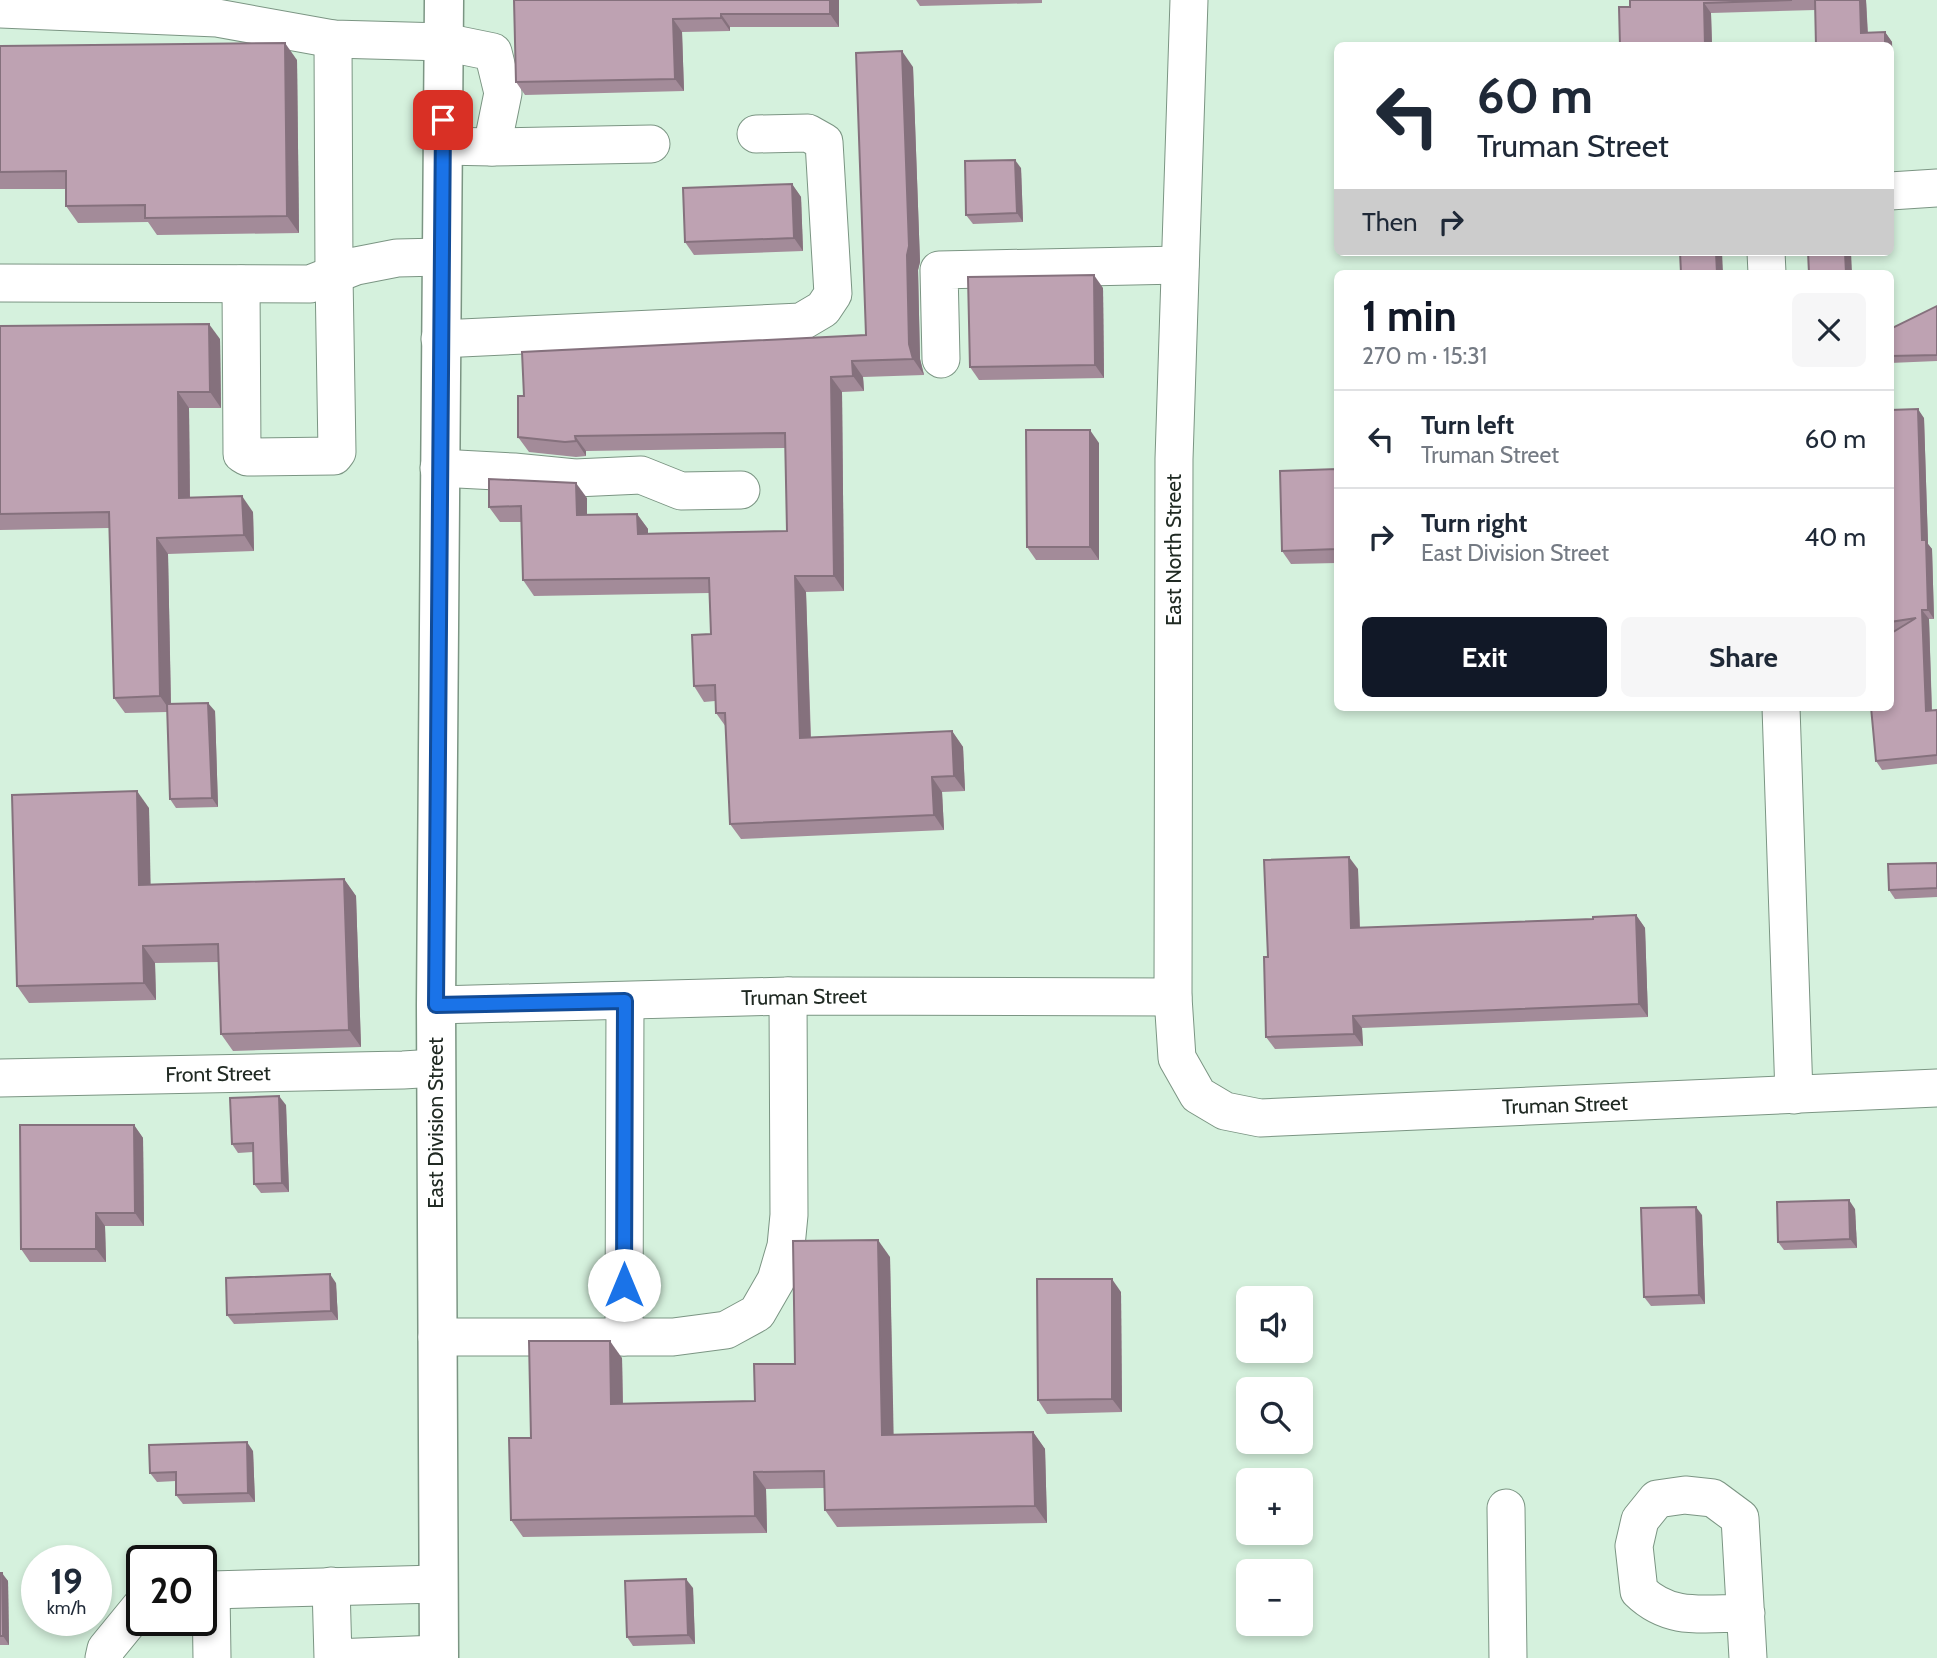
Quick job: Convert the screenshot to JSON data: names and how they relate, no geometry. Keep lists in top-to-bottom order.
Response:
{
  "streets": {
    "main road": ["East Division Street"],
    "street": ["East North Street", "Truman Street", "Front Street"]
  },
  "crossings": [
    ["East North Street", "Truman Street"],
    ["Truman Street", "East Division Street"],
    ["Front Street", "East Division Street"]
  ],
  "page": {
    "turn": ["60 m", "Truman Street"],
    "then": "Then",
    "heading": ["1 min", "270 m · 15:31"],
    "list": [
      {
        "name": "Turn left",
        "note": "Truman Street",
        "value": "60 m"
      },
      {
        "name": "Turn right",
        "note": "East Division Street",
        "value": "40 m"
      }
    ],
    "buttons": ["Exit", "Share"],
    "map_buttons": ["+", "−"],
    "speed": "19 km/h",
    "limit": "20"
  }
}
